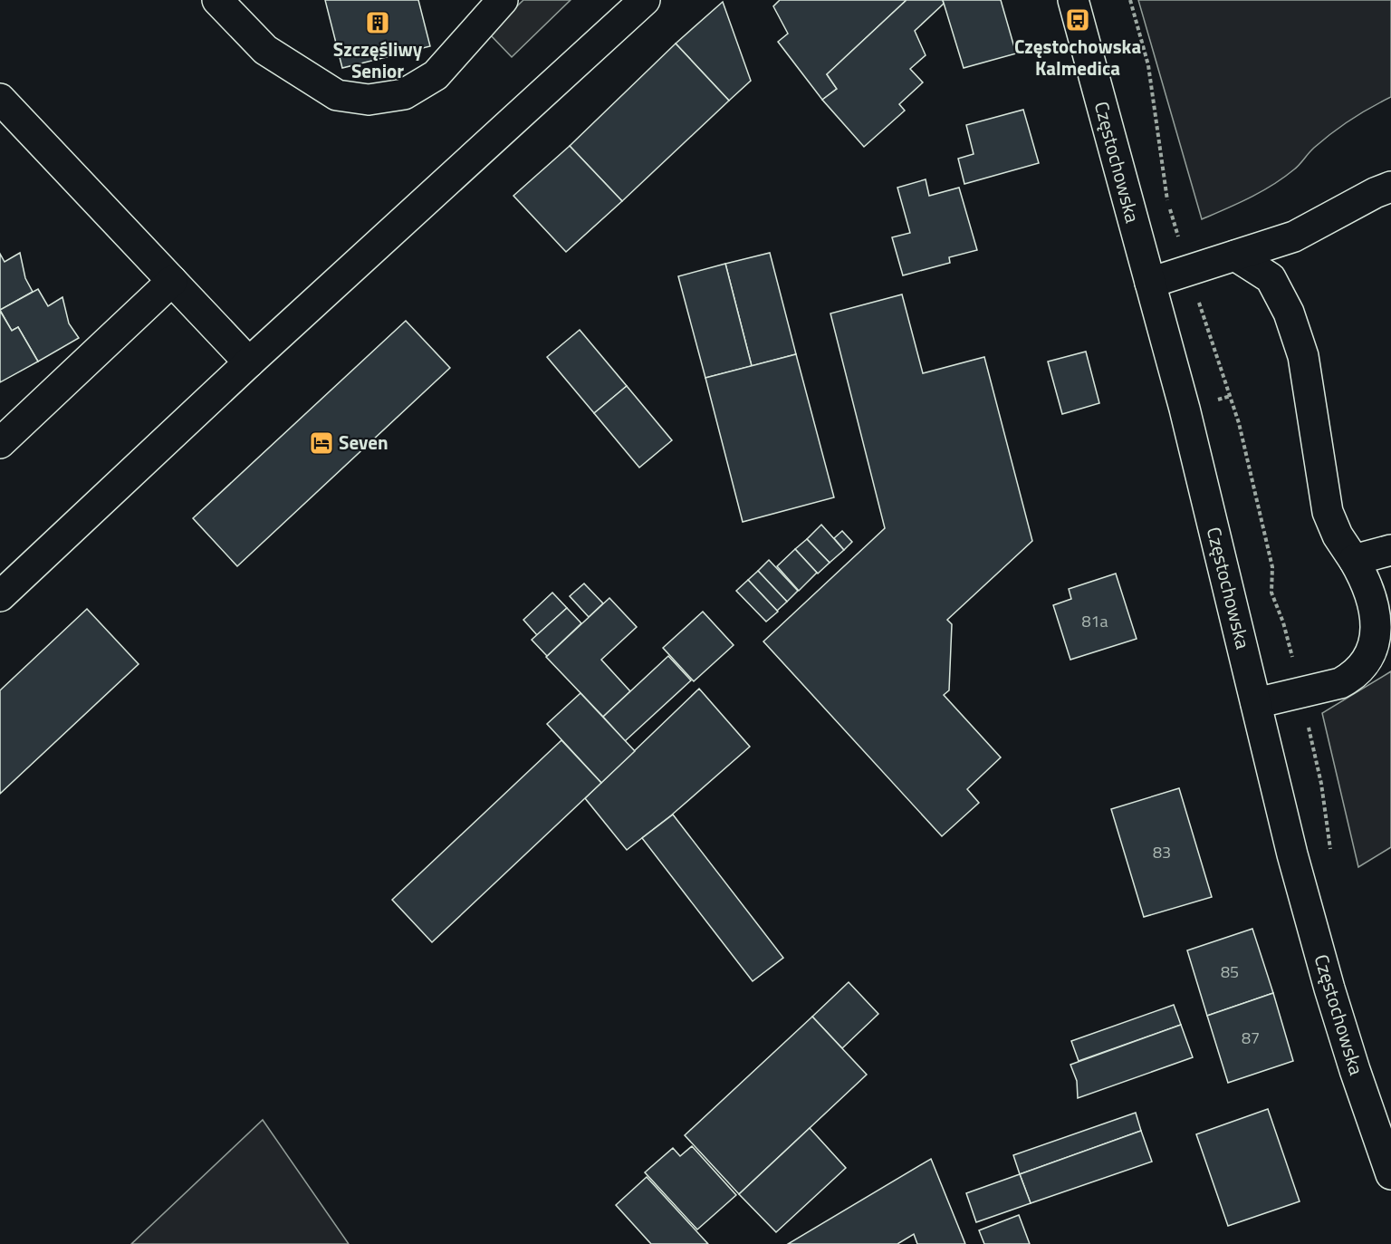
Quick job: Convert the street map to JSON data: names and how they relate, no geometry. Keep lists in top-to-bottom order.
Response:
{
  "streets": {
    "main road": ["Częstochowska"]
  },
  "places": {
    "bus stop": ["Częstochowska Kalmedica"],
    "building": ["Szczęśliwy Senior"],
    "hotel": ["Seven"]
  },
  "house_numbers": [
    "81a",
    "83",
    "85",
    "87"
  ]
}
